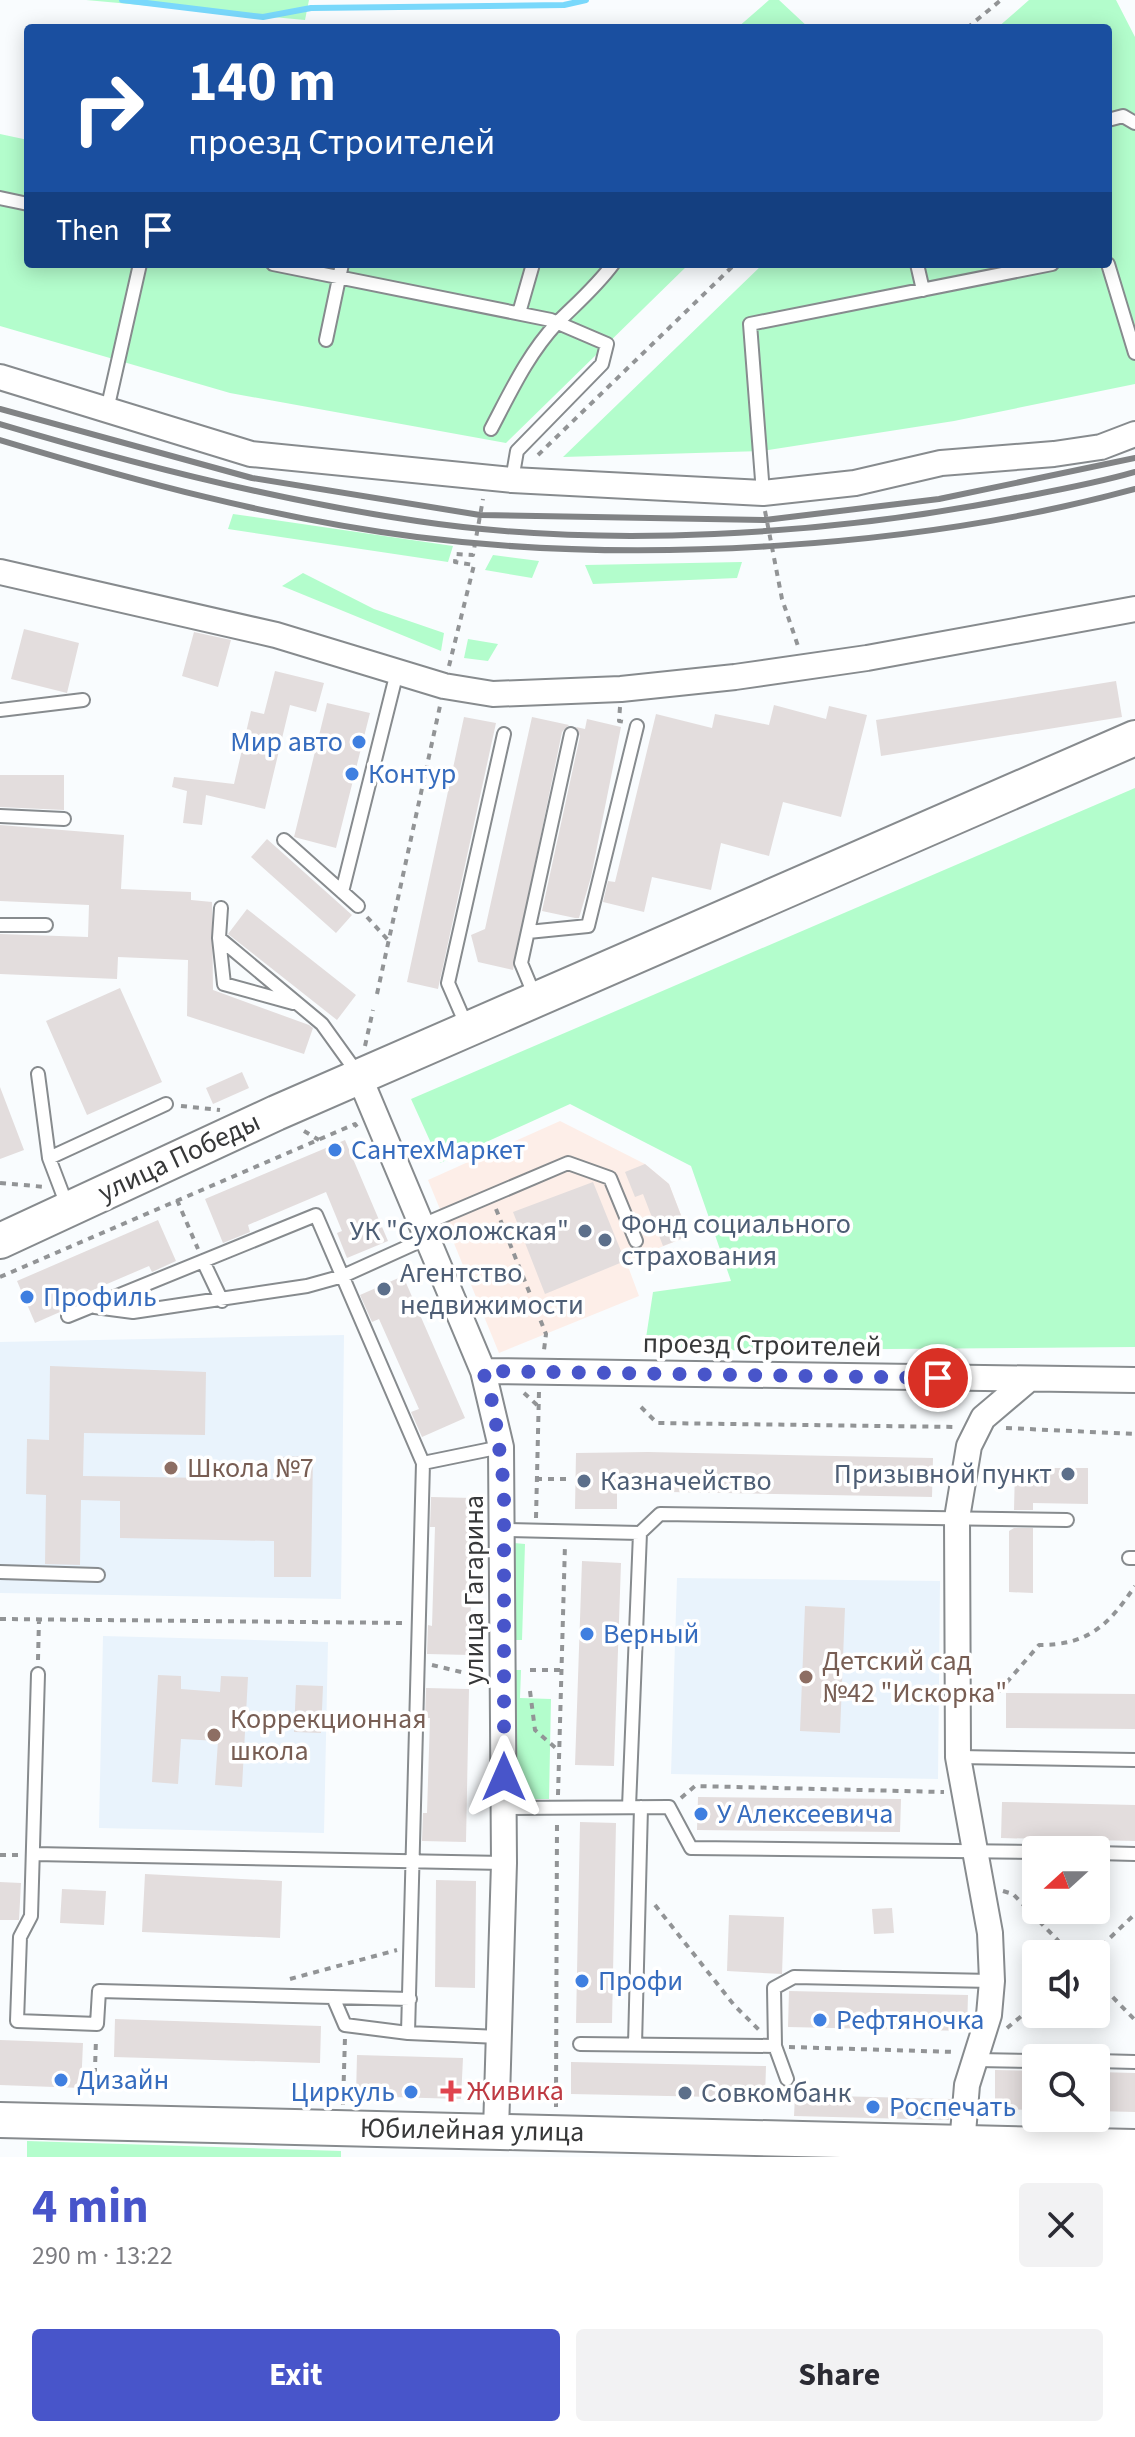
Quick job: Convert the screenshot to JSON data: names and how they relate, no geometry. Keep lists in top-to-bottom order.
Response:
{
  "streets": {
    "street": [
      "улица Победы",
      "проезд Строителей",
      "улица Гагарина",
      "Юбилейная улица"
    ]
  },
  "crossings": [
    ["улица Победы", "улица Гагарина"],
    ["проезд Строителей", "улица Гагарина"],
    ["улица Гагарина", "Юбилейная улица"]
  ],
  "places": {
    "other": [
      "Мир авто",
      "Контур",
      "СантехМаркет",
      "УК \"Сухоложская\"",
      "Фонд социального страхования",
      "Агентство недвижимости",
      "Профиль",
      "Школа №7",
      "Призывной пункт",
      "Казначейство",
      "Верный",
      "Детский сад №42 \"Искорка\"",
      "Коррекционная школа",
      "У Алексеевича",
      "Профи",
      "Рефтяночка",
      "Дизайн",
      "Циркуль",
      "Совкомбанк",
      "Роспечать"
    ],
    "health": ["Живика"]
  },
  "north": "left",
  "page": {
    "turn": ["140 m", "проезд Строителей"],
    "then": "Then",
    "heading": ["4 min", "290 m · 13:22"],
    "buttons": ["Exit", "Share"]
  }
}
